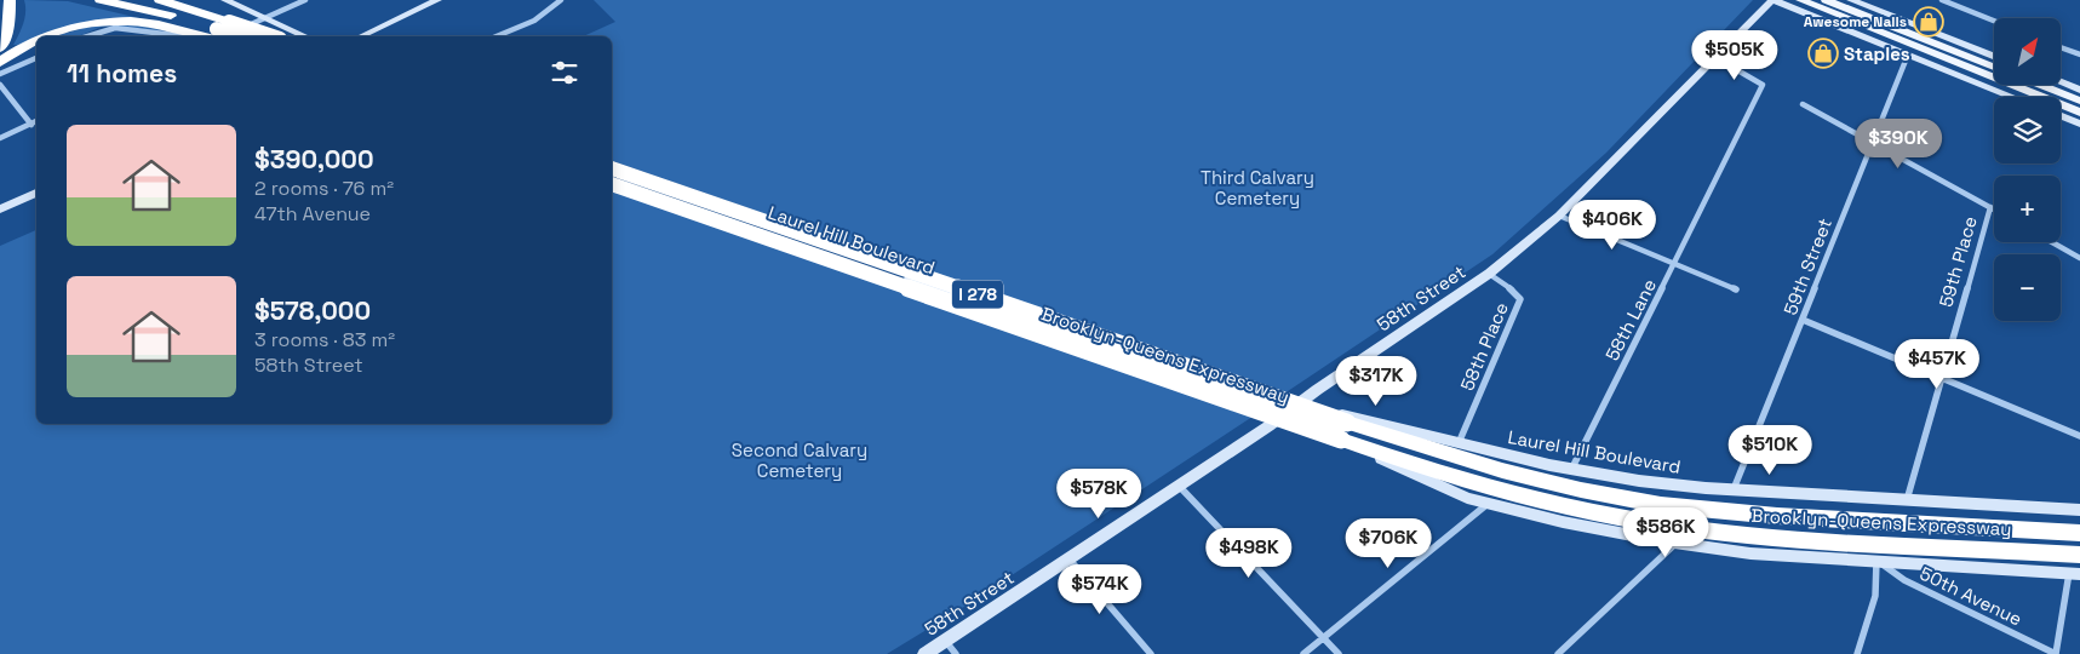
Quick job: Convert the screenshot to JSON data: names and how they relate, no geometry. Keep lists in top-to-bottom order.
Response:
{
  "streets": {
    "highway": ["I 278", "Brooklyn-Queens Expressway"],
    "main road": ["Laurel Hill Boulevard", "58th Street"],
    "street": [
      "59th Place",
      "59th Street",
      "58th Lane",
      "58th Place",
      "50th Avenue"
    ]
  },
  "crossings": [
    ["Laurel Hill Boulevard", "59th Place"],
    ["Laurel Hill Boulevard", "59th Street"],
    ["Laurel Hill Boulevard", "58th Street"],
    ["Laurel Hill Boulevard", "58th Lane"],
    ["Laurel Hill Boulevard", "58th Place"],
    ["Laurel Hill Boulevard", "50th Avenue"],
    ["58th Street", "58th Lane"],
    ["58th Street", "58th Place"]
  ],
  "parks": ["Third Calvary Cemetery", "Second Calvary Cemetery"],
  "places": {
    "shop": ["Awesome Nails", "Staples"]
  },
  "north": "top right",
  "page": {
    "map_buttons": ["+", "−"],
    "price": [
      "$505K",
      "$390K",
      "$406K",
      "$457K",
      "$317K",
      "$510K",
      "$578K",
      "$586K",
      "$706K",
      "$498K",
      "$574K"
    ],
    "heading": "11 homes",
    "list": [
      {
        "name": "$390,000",
        "note": "2 rooms · 76 m² · 47th Avenue"
      },
      {
        "name": "$578,000",
        "note": "3 rooms · 83 m² · 58th Street"
      }
    ]
  }
}
